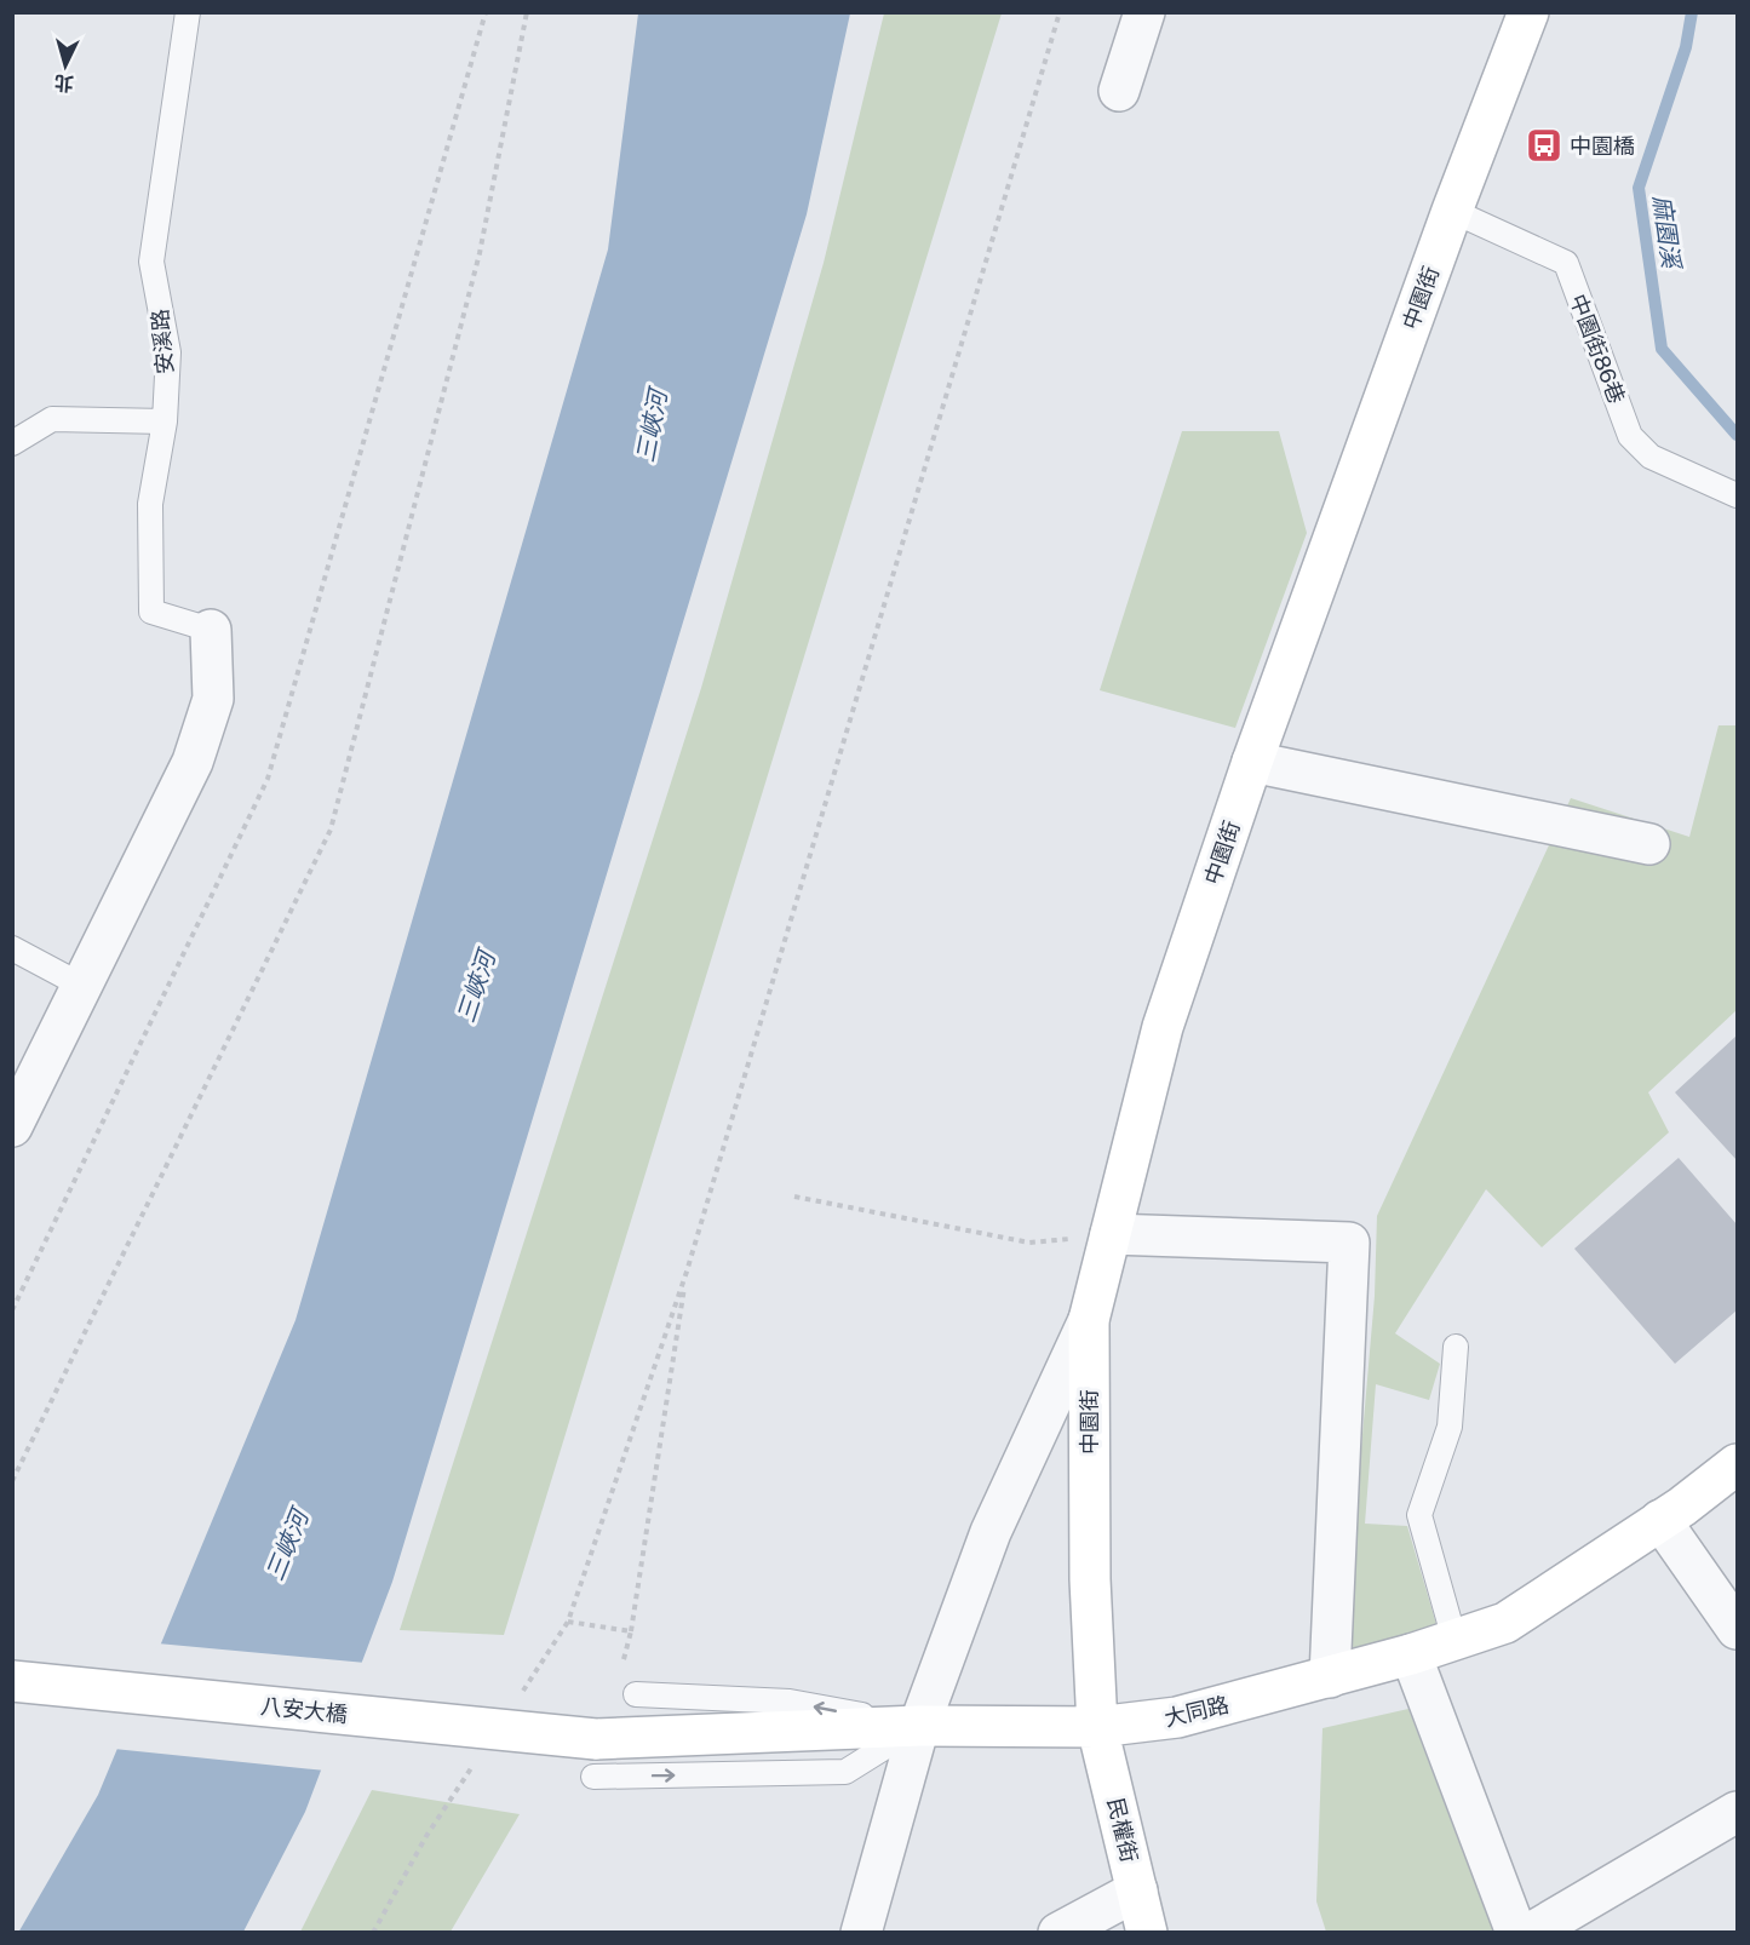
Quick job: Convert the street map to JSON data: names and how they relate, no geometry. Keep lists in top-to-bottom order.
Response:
{
  "streets": {
    "street": [
      "中園街",
      "八安大橋",
      "大同路",
      "民權街"
    ],
    "lane": ["安溪路", "中園街86巷"]
  },
  "crossings": [
    ["中園街", "中園街86巷"],
    ["中園街", "大同路"],
    ["中園街", "民權街"],
    ["八安大橋", "大同路"],
    ["大同路", "民權街"]
  ],
  "water": ["麻園溪", "三峽河"],
  "places": {
    "bus stop": ["中園橋"]
  },
  "north": "bottom"
}
